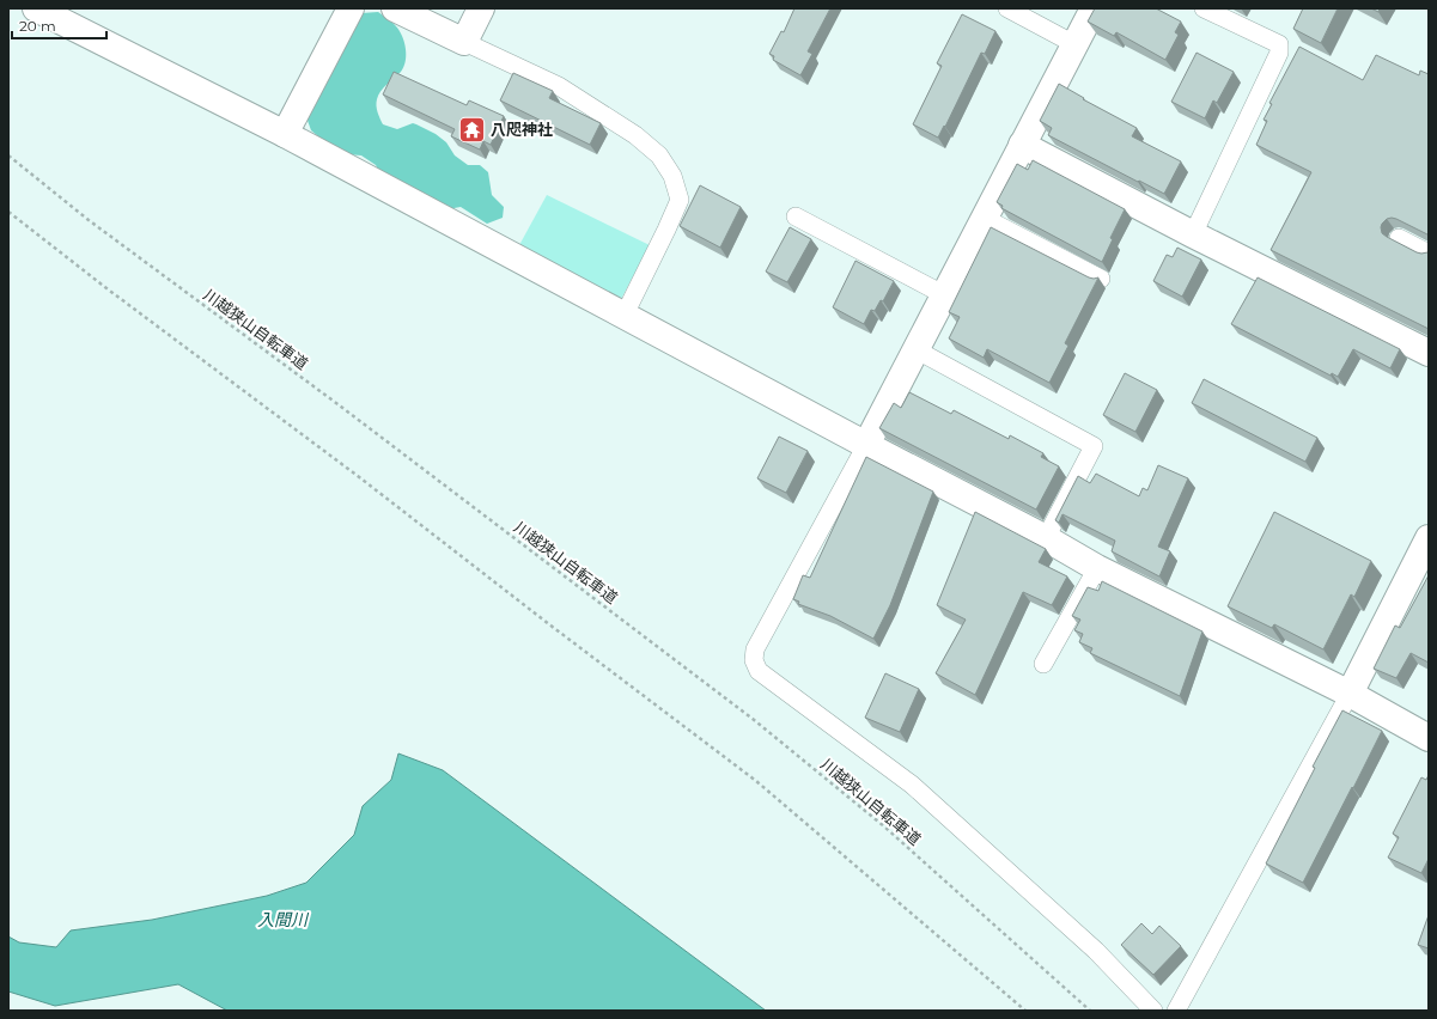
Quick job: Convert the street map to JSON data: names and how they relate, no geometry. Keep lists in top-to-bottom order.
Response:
{
  "streets": {
    "path": ["川越狭山自転車道"]
  },
  "water": ["入間川"],
  "places": {
    "temple": ["八咫神社"]
  },
  "scale_bar": "20 m"
}
